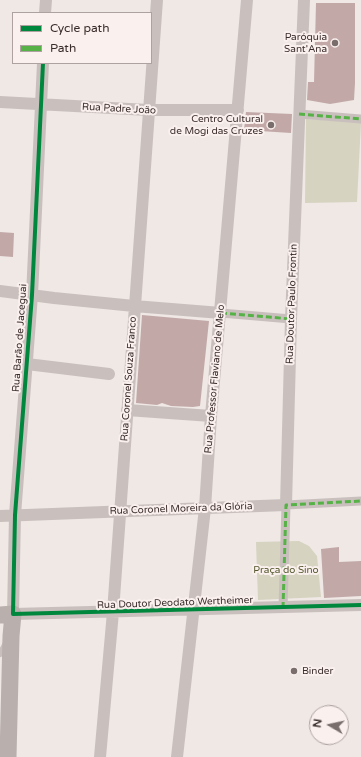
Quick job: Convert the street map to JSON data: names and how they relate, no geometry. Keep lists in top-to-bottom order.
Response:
{
  "streets": {
    "street": [
      "Rua Padre João",
      "Rua Doutor Paulo Frontin",
      "Rua Barão de Jaceguai",
      "Rua Coronel Souza Franco",
      "Rua Professor Flaviano de Melo",
      "Rua Coronel Moreira da Glória",
      "Rua Doutor Deodato Wertheimer"
    ]
  },
  "crossings": [
    ["Rua Padre João", "Rua Barão de Jaceguai"],
    ["Rua Padre João", "Rua Coronel Souza Franco"],
    ["Rua Padre João", "Rua Professor Flaviano de Melo"],
    ["Rua Doutor Paulo Frontin", "Rua Coronel Moreira da Glória"],
    ["Rua Doutor Paulo Frontin", "Rua Doutor Deodato Wertheimer"],
    ["Rua Barão de Jaceguai", "Rua Coronel Moreira da Glória"],
    ["Rua Barão de Jaceguai", "Rua Doutor Deodato Wertheimer"],
    ["Rua Coronel Souza Franco", "Rua Coronel Moreira da Glória"],
    ["Rua Coronel Souza Franco", "Rua Doutor Deodato Wertheimer"],
    ["Rua Professor Flaviano de Melo", "Rua Coronel Moreira da Glória"],
    ["Rua Professor Flaviano de Melo", "Rua Doutor Deodato Wertheimer"]
  ],
  "parks": ["Praça do Sino"],
  "places": ["Paróquia Sant'Ana", "Centro Cultural de Mogi das Cruzes", "Binder"],
  "legend": ["Cycle path", "Path"],
  "north": "left"
}
